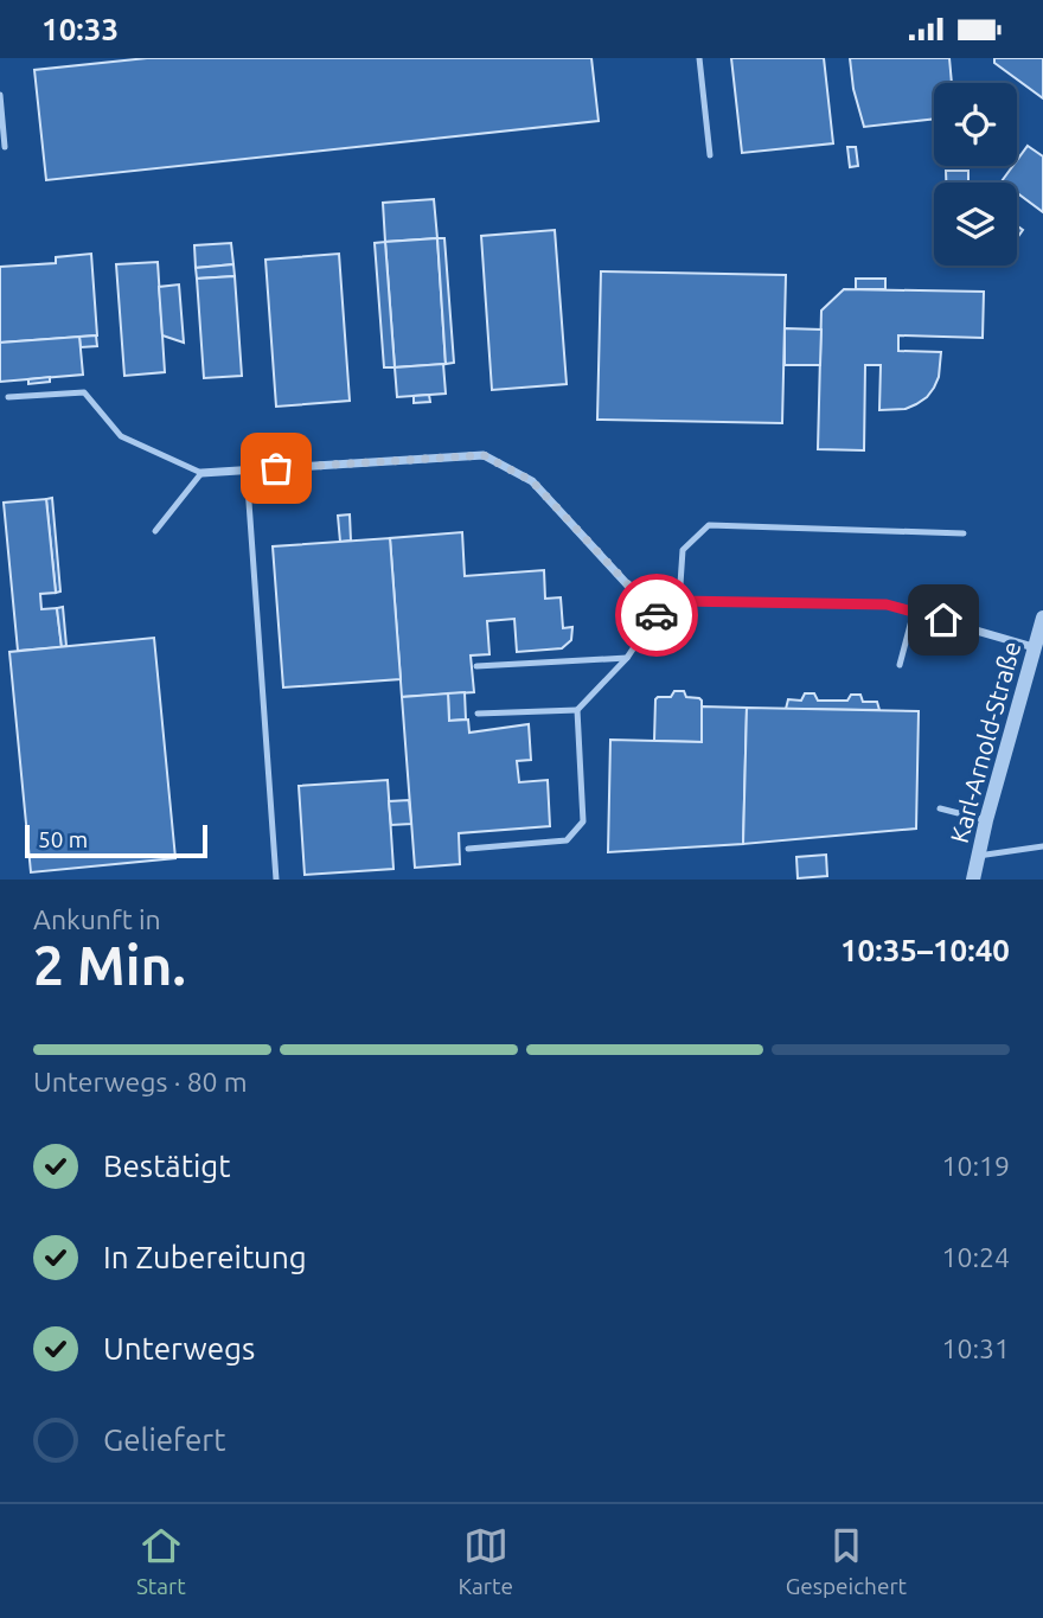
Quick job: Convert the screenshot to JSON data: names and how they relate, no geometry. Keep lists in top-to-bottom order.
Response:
{
  "streets": {
    "street": ["Karl-Arnold-Straße"]
  },
  "scale_bar": "50 m",
  "page": {
    "status": "10:33",
    "scale": "50 m",
    "heading": ["2 Min.", "Ankunft in", "10:35–10:40"],
    "bar": "Unterwegs · 80 m",
    "list": [
      ["Bestätigt", "10:19"],
      ["In Zubereitung", "10:24"],
      ["Unterwegs", "10:31"],
      "Geliefert"
    ],
    "tabs": ["Start", "Karte", "Gespeichert"]
  }
}
